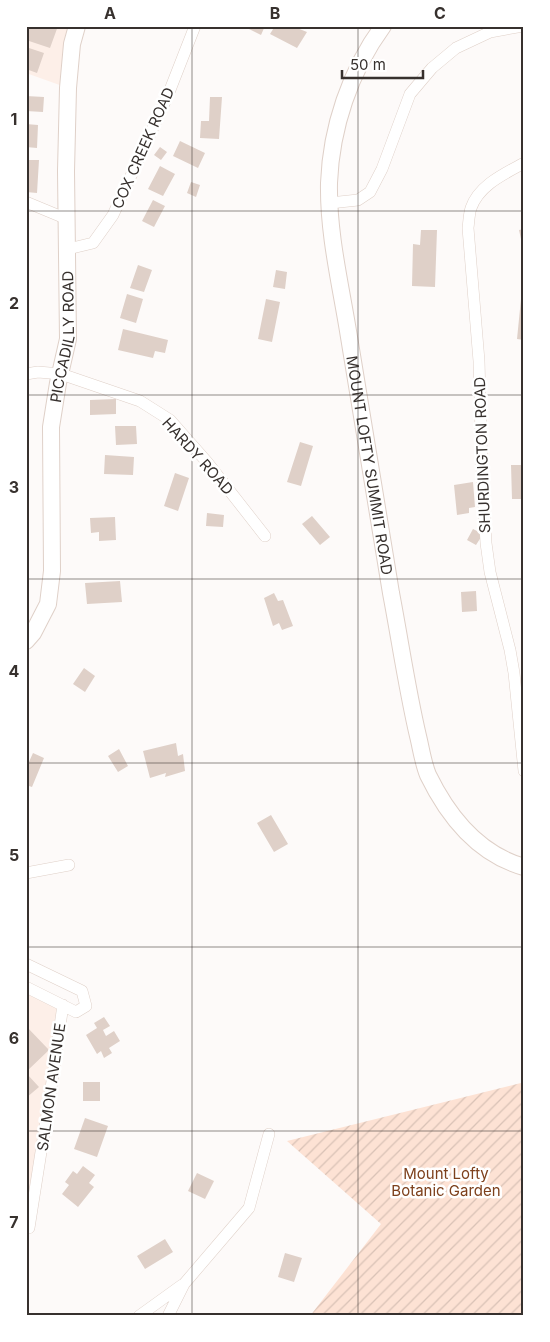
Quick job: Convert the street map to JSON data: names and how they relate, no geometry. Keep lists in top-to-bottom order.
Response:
{
  "streets": {
    "main road": ["PICCADILLY ROAD", "MOUNT LOFTY SUMMIT ROAD"],
    "street": [
      "COX CREEK ROAD",
      "SHURDINGTON ROAD",
      "HARDY ROAD",
      "SALMON AVENUE"
    ]
  },
  "crossings": [
    ["COX CREEK ROAD", "PICCADILLY ROAD"],
    ["PICCADILLY ROAD", "HARDY ROAD"]
  ],
  "parks": ["Mount Lofty Botanic Garden"],
  "scale_bar": "50 m",
  "grid": {
    "columns": ["A", "B", "C"],
    "rows": [
      "1",
      "2",
      "3",
      "4",
      "5",
      "6",
      "7"
    ]
  }
}
